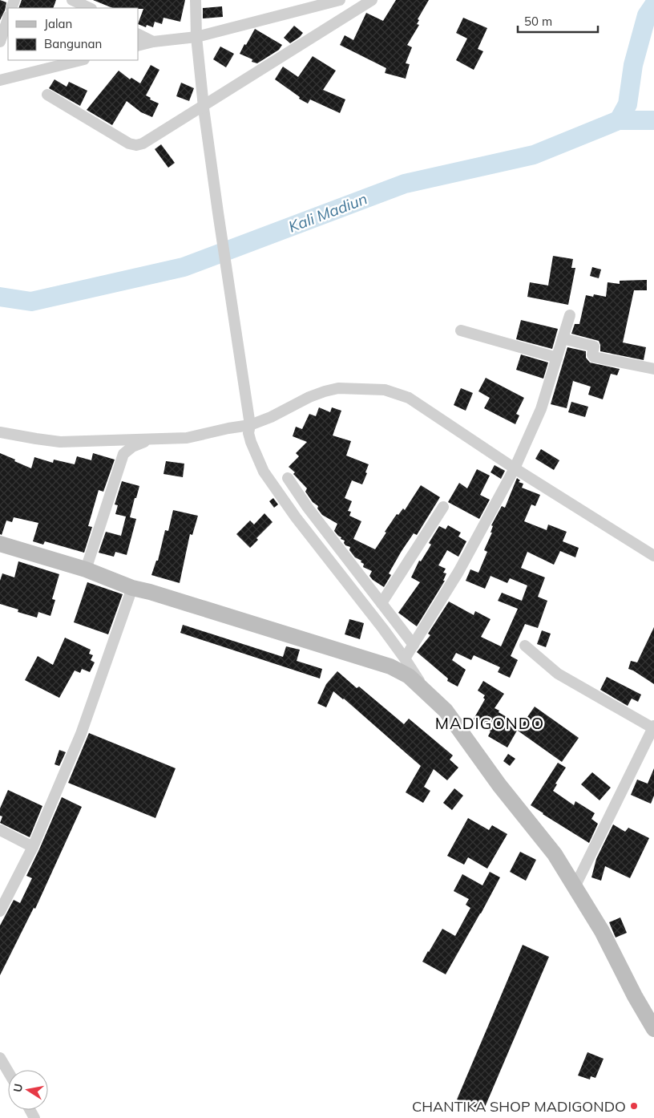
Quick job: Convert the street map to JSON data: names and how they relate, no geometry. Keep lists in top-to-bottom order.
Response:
{
  "districts": ["MADIGONDO"],
  "water": ["Kali Madiun"],
  "places": ["CHANTIKA SHOP MADIGONDO"],
  "legend": ["Jalan", "Bangunan"],
  "scale_bar": "50 m",
  "north": "left"
}
